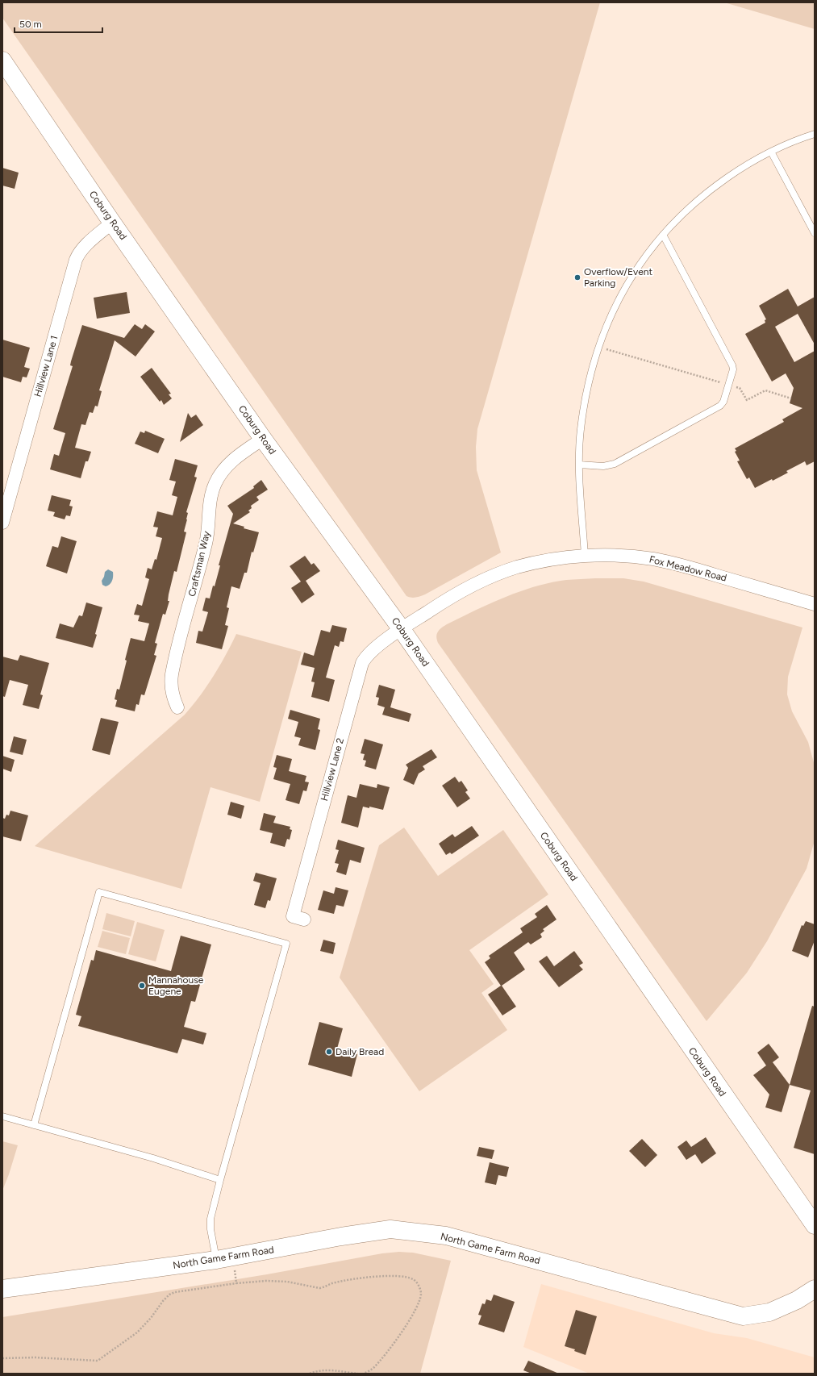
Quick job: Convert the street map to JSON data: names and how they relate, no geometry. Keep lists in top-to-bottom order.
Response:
{
  "streets": {
    "main road": ["Coburg Road", "North Game Farm Road"],
    "street": [
      "Hillview Lane 1",
      "Craftsman Way",
      "Fox Meadow Road",
      "Hillview Lane 2"
    ]
  },
  "crossings": [
    ["Coburg Road", "Hillview Lane 1"],
    ["Coburg Road", "Craftsman Way"],
    ["Coburg Road", "Fox Meadow Road"],
    ["Coburg Road", "Hillview Lane 2"],
    ["Fox Meadow Road", "Hillview Lane 2"]
  ],
  "places": ["Overflow/Event Parking", "Mannahouse Eugene", "Daily Bread"],
  "scale_bar": "50 m"
}
